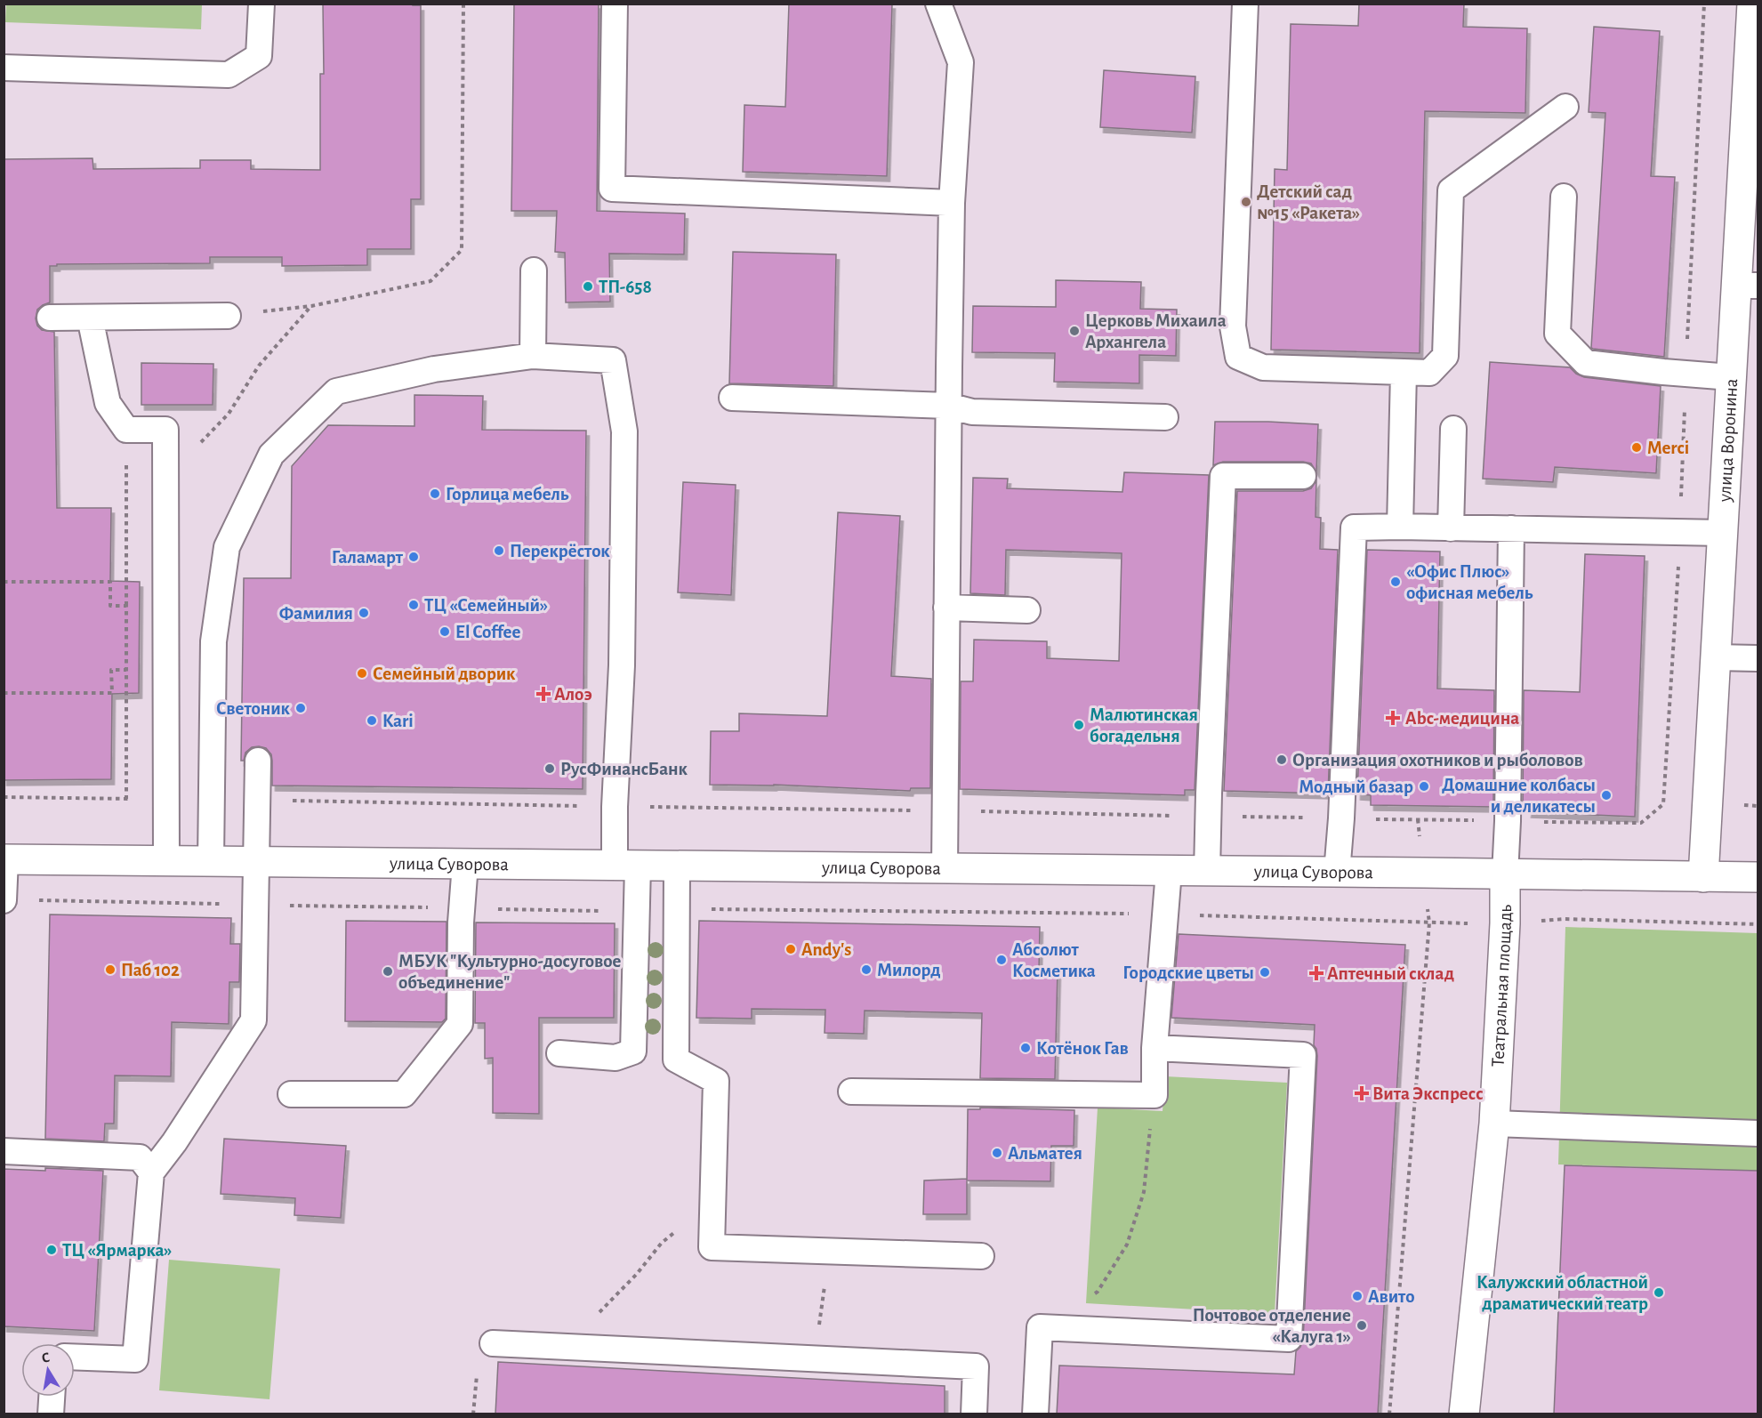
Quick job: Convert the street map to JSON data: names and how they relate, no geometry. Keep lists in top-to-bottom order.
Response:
{
  "streets": {
    "street": ["улица Воронина", "улица Суворова", "Театральная площадь"]
  },
  "crossings": [
    ["улица Воронина", "улица Суворова"],
    ["улица Суворова", "Театральная площадь"]
  ],
  "places": {
    "other": [
      "Детский сад №15 «Ракета»",
      "ТП-658",
      "Церковь Михаила Архангела",
      "Merci",
      "Горлица мебель",
      "Перекрёсток",
      "Галамарт",
      "«Офис Плюс» офисная мебель",
      "ТЦ «Семейный»",
      "Фамилия",
      "El Coffee",
      "Семейный дворик",
      "Светоник",
      "Kari",
      "Малютинская богадельня",
      "Организация охотников и рыболовов",
      "РусФинансБанк",
      "Модный базар",
      "Домашние колбасы и деликатесы",
      "Andy's",
      "Абсолют Косметика",
      "Паб 102",
      "Милорд",
      "МБУК \"Культурно-досуговое объединение\"",
      "Городские цветы",
      "Котёнок Гав",
      "Альматея",
      "ТЦ «Ярмарка»",
      "Калужский областной драматический театр",
      "Авито",
      "Почтовое отделение «Калуга 1»"
    ],
    "health": [
      "Алоэ",
      "Abc-медицина",
      "Аптечный склад",
      "Вита Экспресс"
    ]
  },
  "north": "top"
}
